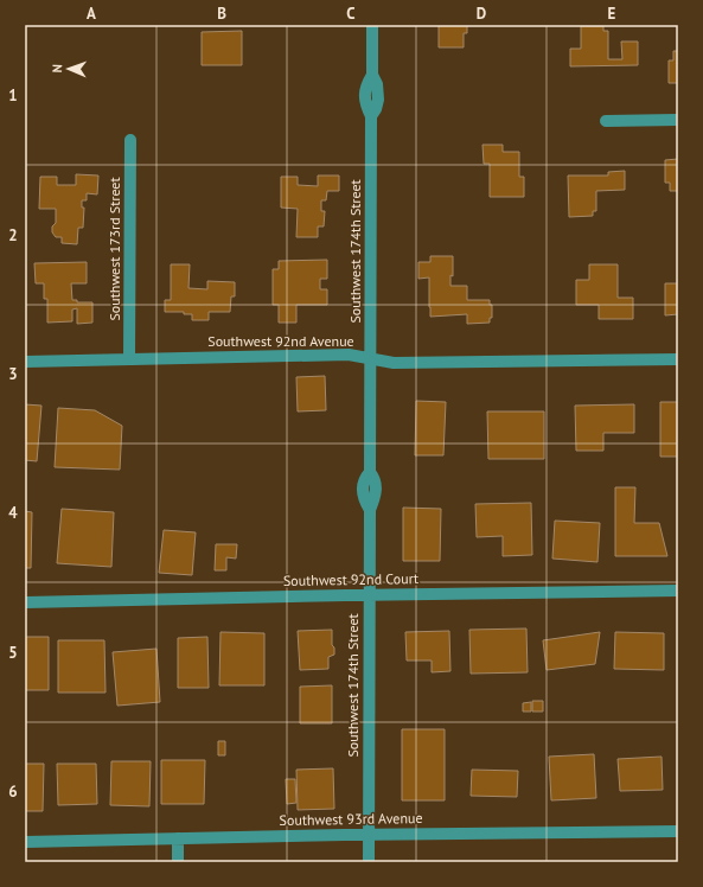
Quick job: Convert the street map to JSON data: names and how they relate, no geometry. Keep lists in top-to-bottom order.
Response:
{
  "streets": {
    "street": [
      "Southwest 173rd Street",
      "Southwest 174th Street",
      "Southwest 92nd Avenue",
      "Southwest 92nd Court",
      "Southwest 93rd Avenue"
    ]
  },
  "crossings": [
    ["Southwest 173rd Street", "Southwest 92nd Avenue"],
    ["Southwest 174th Street", "Southwest 92nd Avenue"],
    ["Southwest 174th Street", "Southwest 92nd Court"],
    ["Southwest 174th Street", "Southwest 93rd Avenue"]
  ],
  "north": "left",
  "grid": {
    "columns": [
      "A",
      "B",
      "C",
      "D",
      "E"
    ],
    "rows": [
      "1",
      "2",
      "3",
      "4",
      "5",
      "6"
    ]
  }
}
